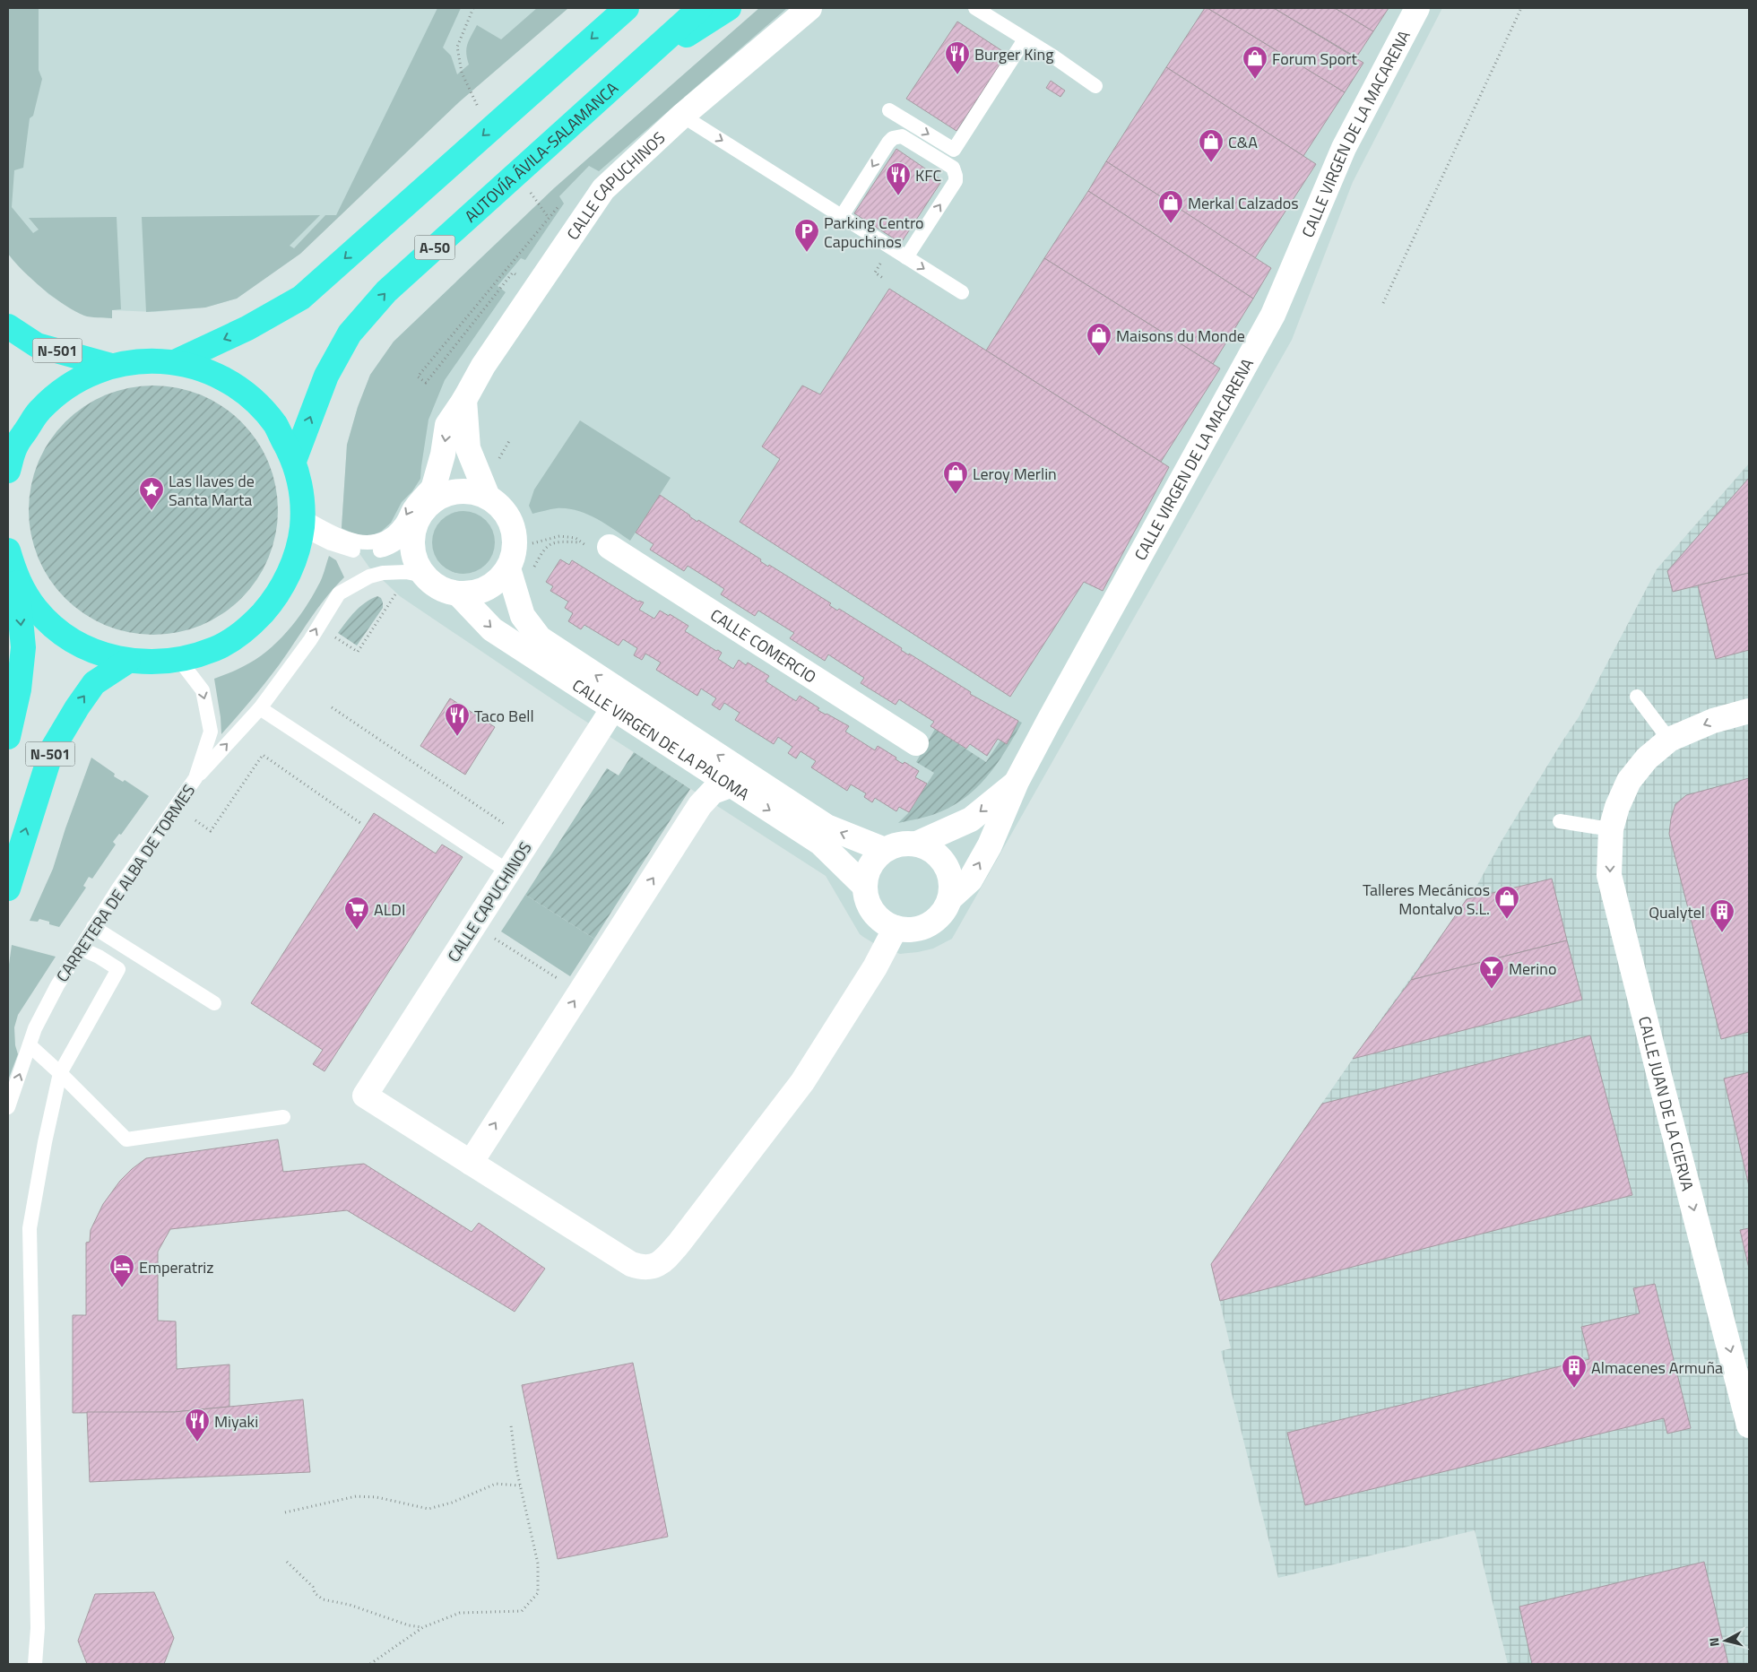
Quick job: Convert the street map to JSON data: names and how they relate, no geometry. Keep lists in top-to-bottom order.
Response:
{
  "streets": {
    "highway": ["AUTOVÍA ÁVILA-SALAMANCA", "A-50", "N-501"],
    "street": [
      "CALLE VIRGEN DE LA MACARENA",
      "CALLE CAPUCHINOS",
      "CALLE COMERCIO",
      "CALLE VIRGEN DE LA PALOMA",
      "CALLE JUAN DE LA CIERVA"
    ],
    "lane": ["CARRETERA DE ALBA DE TORMES"]
  },
  "crossings": [
    ["CALLE VIRGEN DE LA MACARENA", "CALLE VIRGEN DE LA PALOMA"],
    ["CALLE CAPUCHINOS", "CALLE VIRGEN DE LA PALOMA"]
  ],
  "one_way": ["CALLE JUAN DE LA CIERVA"],
  "places": {
    "restaurant": [
      "Burger King",
      "KFC",
      "Taco Bell",
      "Miyaki"
    ],
    "shop": [
      "Forum Sport",
      "C&A",
      "Merkal Calzados",
      "Maisons du Monde",
      "Leroy Merlin",
      "Talleres Mecánicos Montalvo S.L."
    ],
    "parking": ["Parking Centro Capuchinos"],
    "place": ["Las llaves de Santa Marta"],
    "supermarket": ["ALDI"],
    "building": ["Qualytel", "Almacenes Armuña"],
    "bar": ["Merino"],
    "hotel": ["Emperatriz"]
  },
  "north": "left"
}
